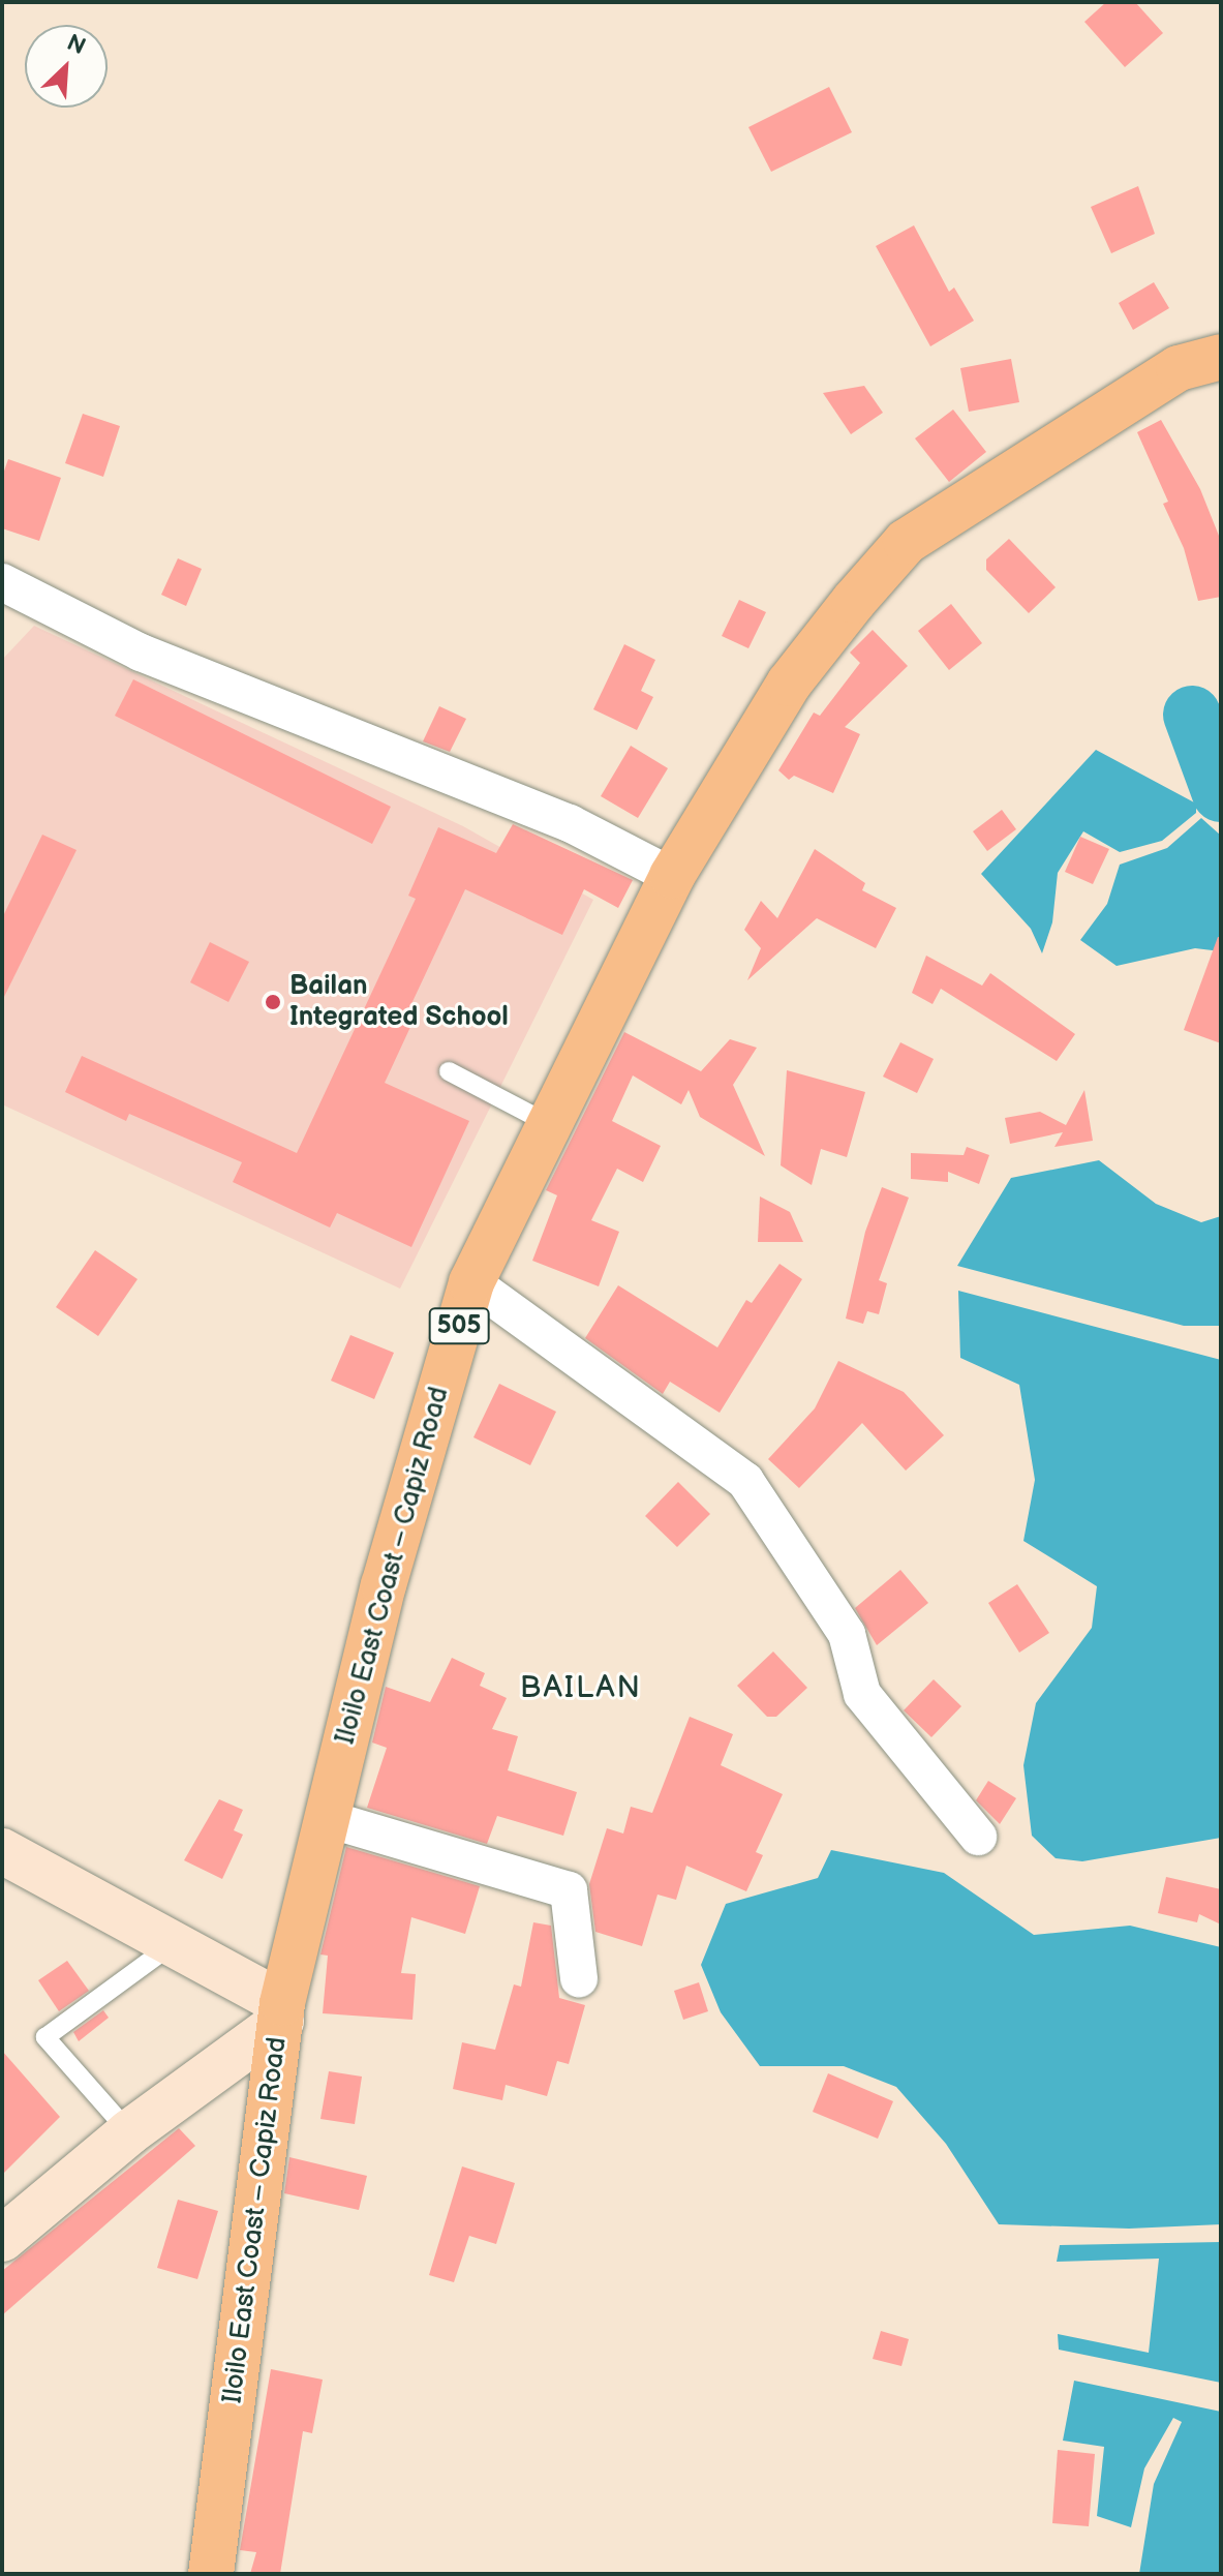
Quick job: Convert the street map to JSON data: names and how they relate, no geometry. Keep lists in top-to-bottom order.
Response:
{
  "streets": {
    "main road": ["505", "Iloilo East Coast – Capiz Road"]
  },
  "districts": ["BAILAN"],
  "places": ["Bailan Integrated School"],
  "north": "top right"
}
